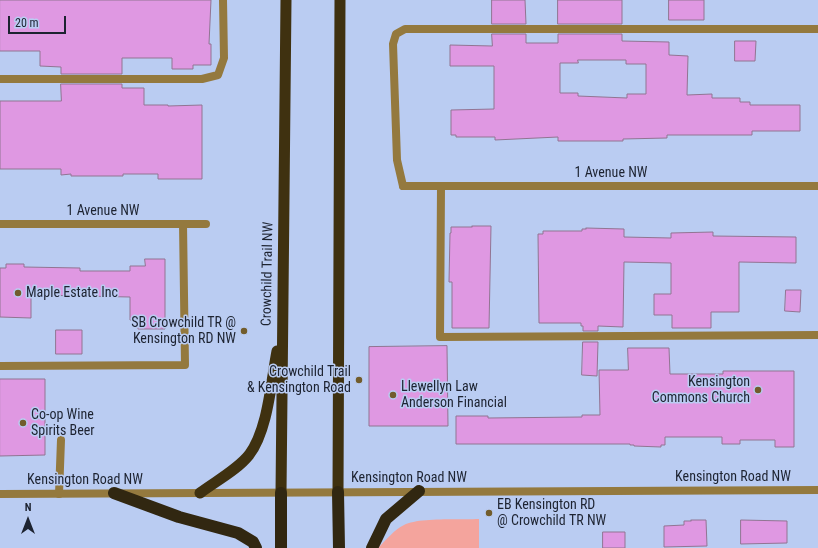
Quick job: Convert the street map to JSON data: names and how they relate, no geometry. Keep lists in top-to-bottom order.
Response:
{
  "streets": {
    "highway": ["Crowchild Trail NW"],
    "street": ["1 Avenue NW", "Kensington Road NW"]
  },
  "crossings": [
    ["Crowchild Trail NW", "Kensington Road NW"]
  ],
  "places": [
    "Maple Estate Inc",
    "SB Crowchild TR @ Kensington RD NW",
    "Crowchild Trail & Kensington Road",
    "Kensington Commons Church",
    "Llewellyn Law Anderson Financial",
    "Co-op Wine Spirits Beer",
    "EB Kensington RD @ Crowchild TR NW"
  ],
  "scale_bar": "20 m",
  "north": "top"
}
